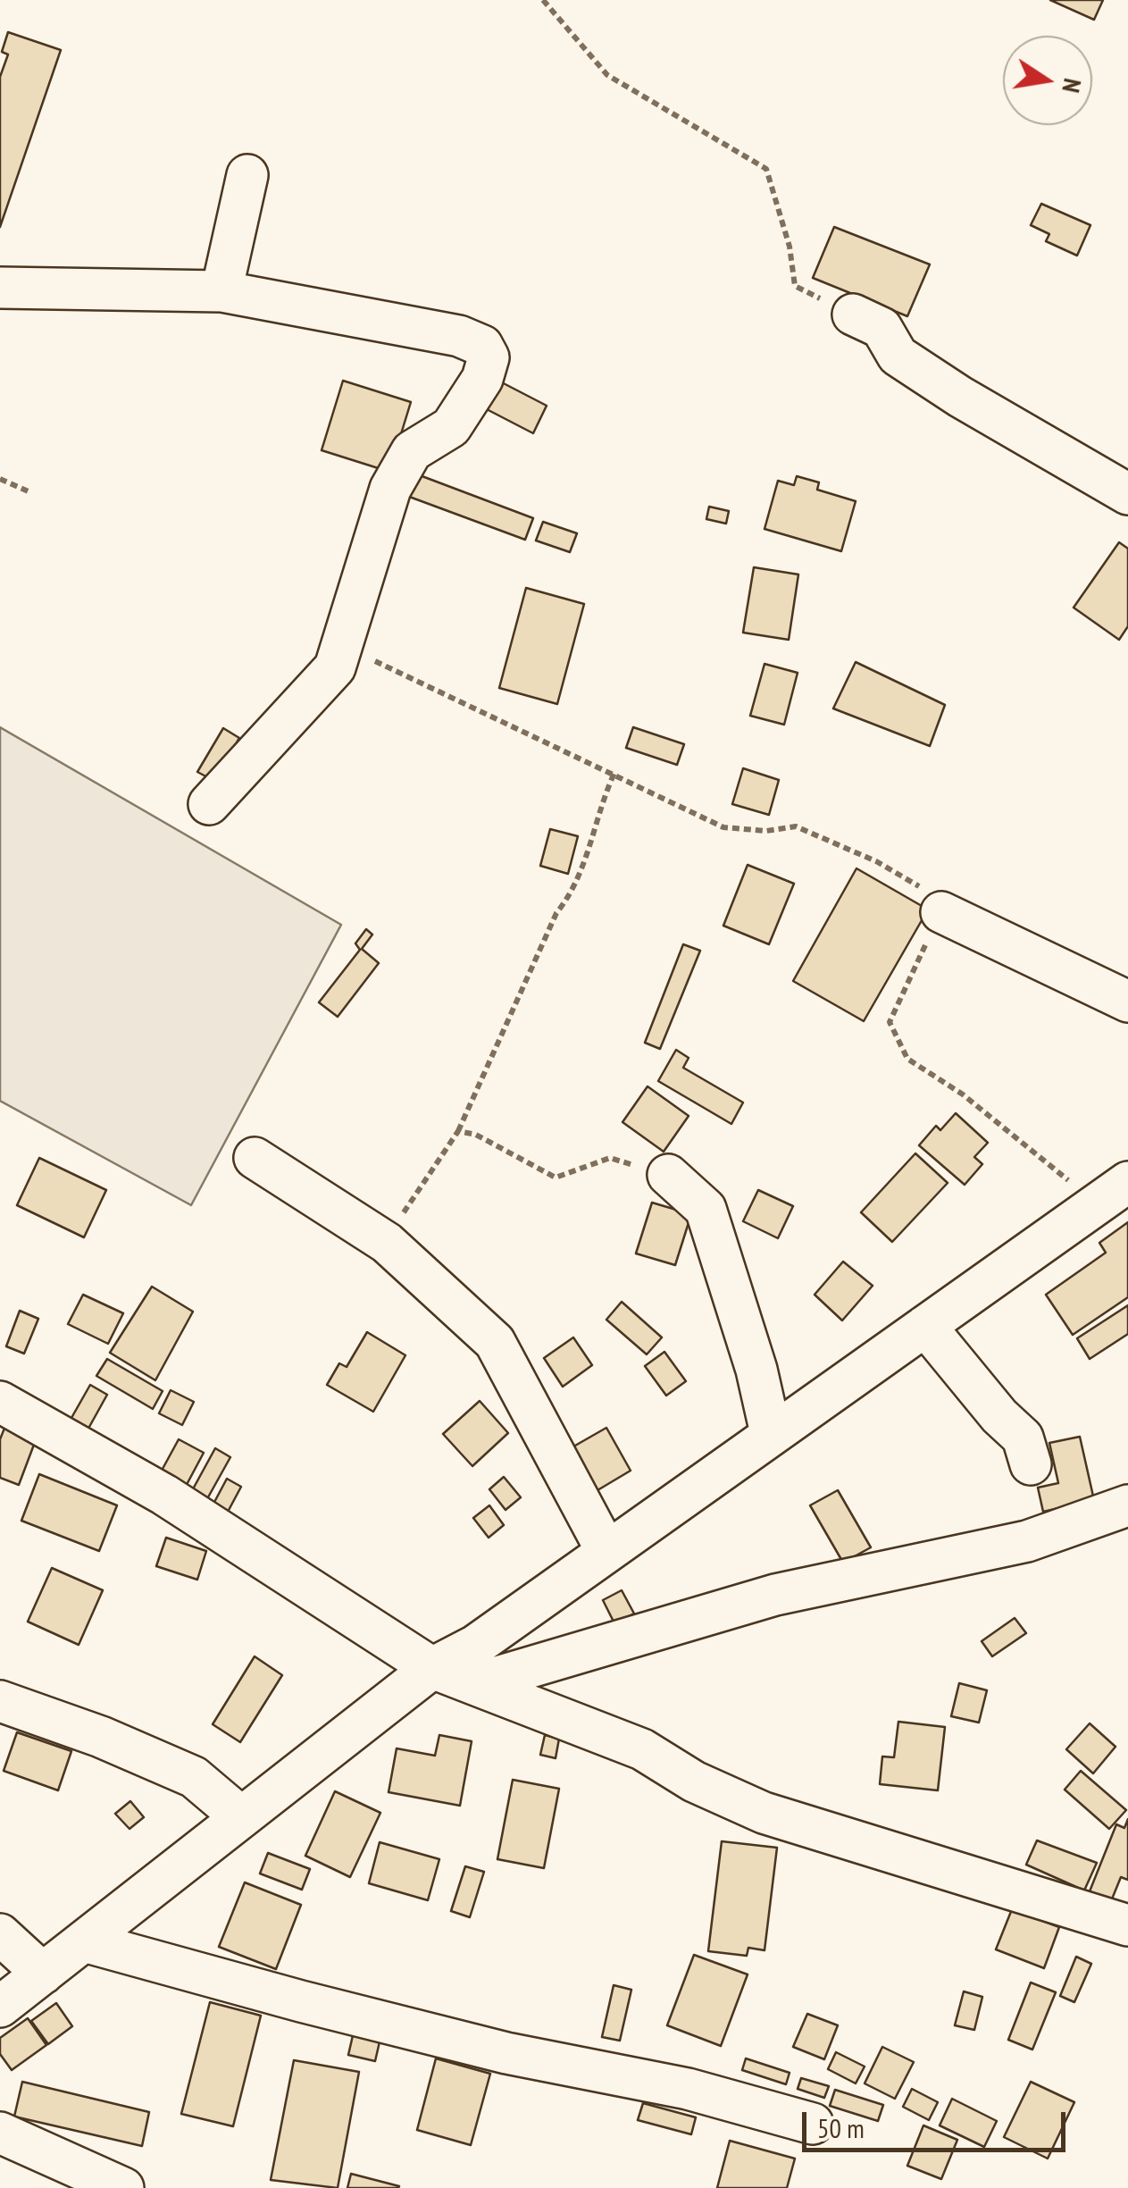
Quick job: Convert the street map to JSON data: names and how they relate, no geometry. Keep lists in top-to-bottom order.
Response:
{
  "scale_bar": "50 m",
  "north": "right"
}
